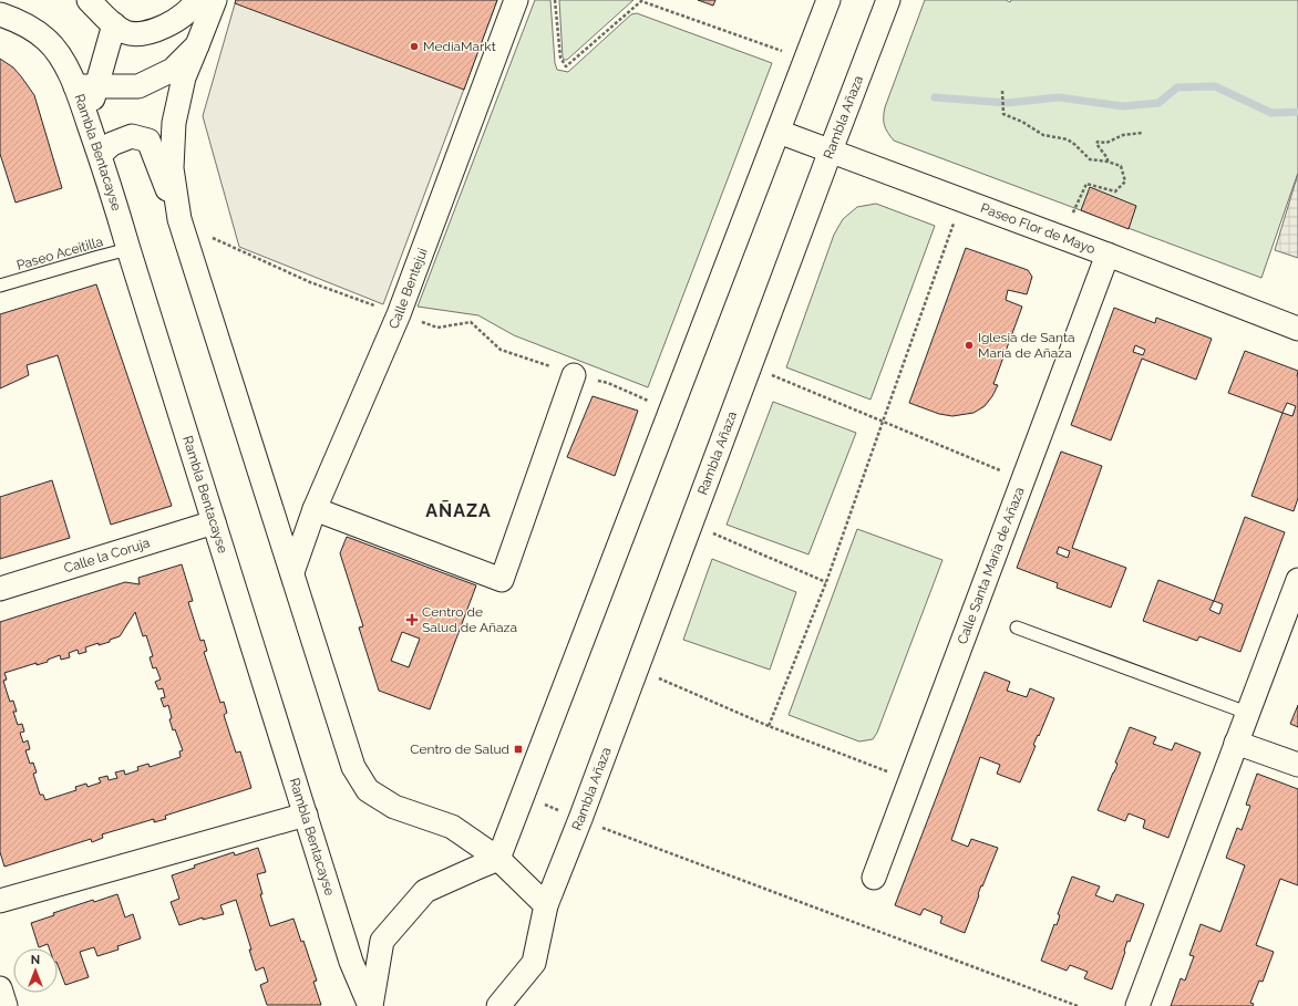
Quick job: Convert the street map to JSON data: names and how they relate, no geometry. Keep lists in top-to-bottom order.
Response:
{
  "streets": {
    "street": [
      "Rambla Añaza",
      "Rambla Bentacayse",
      "Paseo Flor de Mayo",
      "Calle Bentejui",
      "Calle la Coruja",
      "Calle Santa María de Añaza"
    ],
    "lane": ["Paseo Aceitilla"]
  },
  "crossings": [
    ["Rambla Añaza", "Paseo Flor de Mayo"],
    ["Rambla Bentacayse", "Paseo Aceitilla"],
    ["Rambla Bentacayse", "Calle la Coruja"],
    ["Paseo Flor de Mayo", "Calle Santa María de Añaza"]
  ],
  "districts": ["AÑAZA"],
  "places": {
    "other": ["MediaMarkt", "Iglesia de Santa María de Añaza"],
    "health": ["Centro de Salud de Añaza"],
    "transit": ["Centro de Salud"]
  },
  "north": "top"
}
